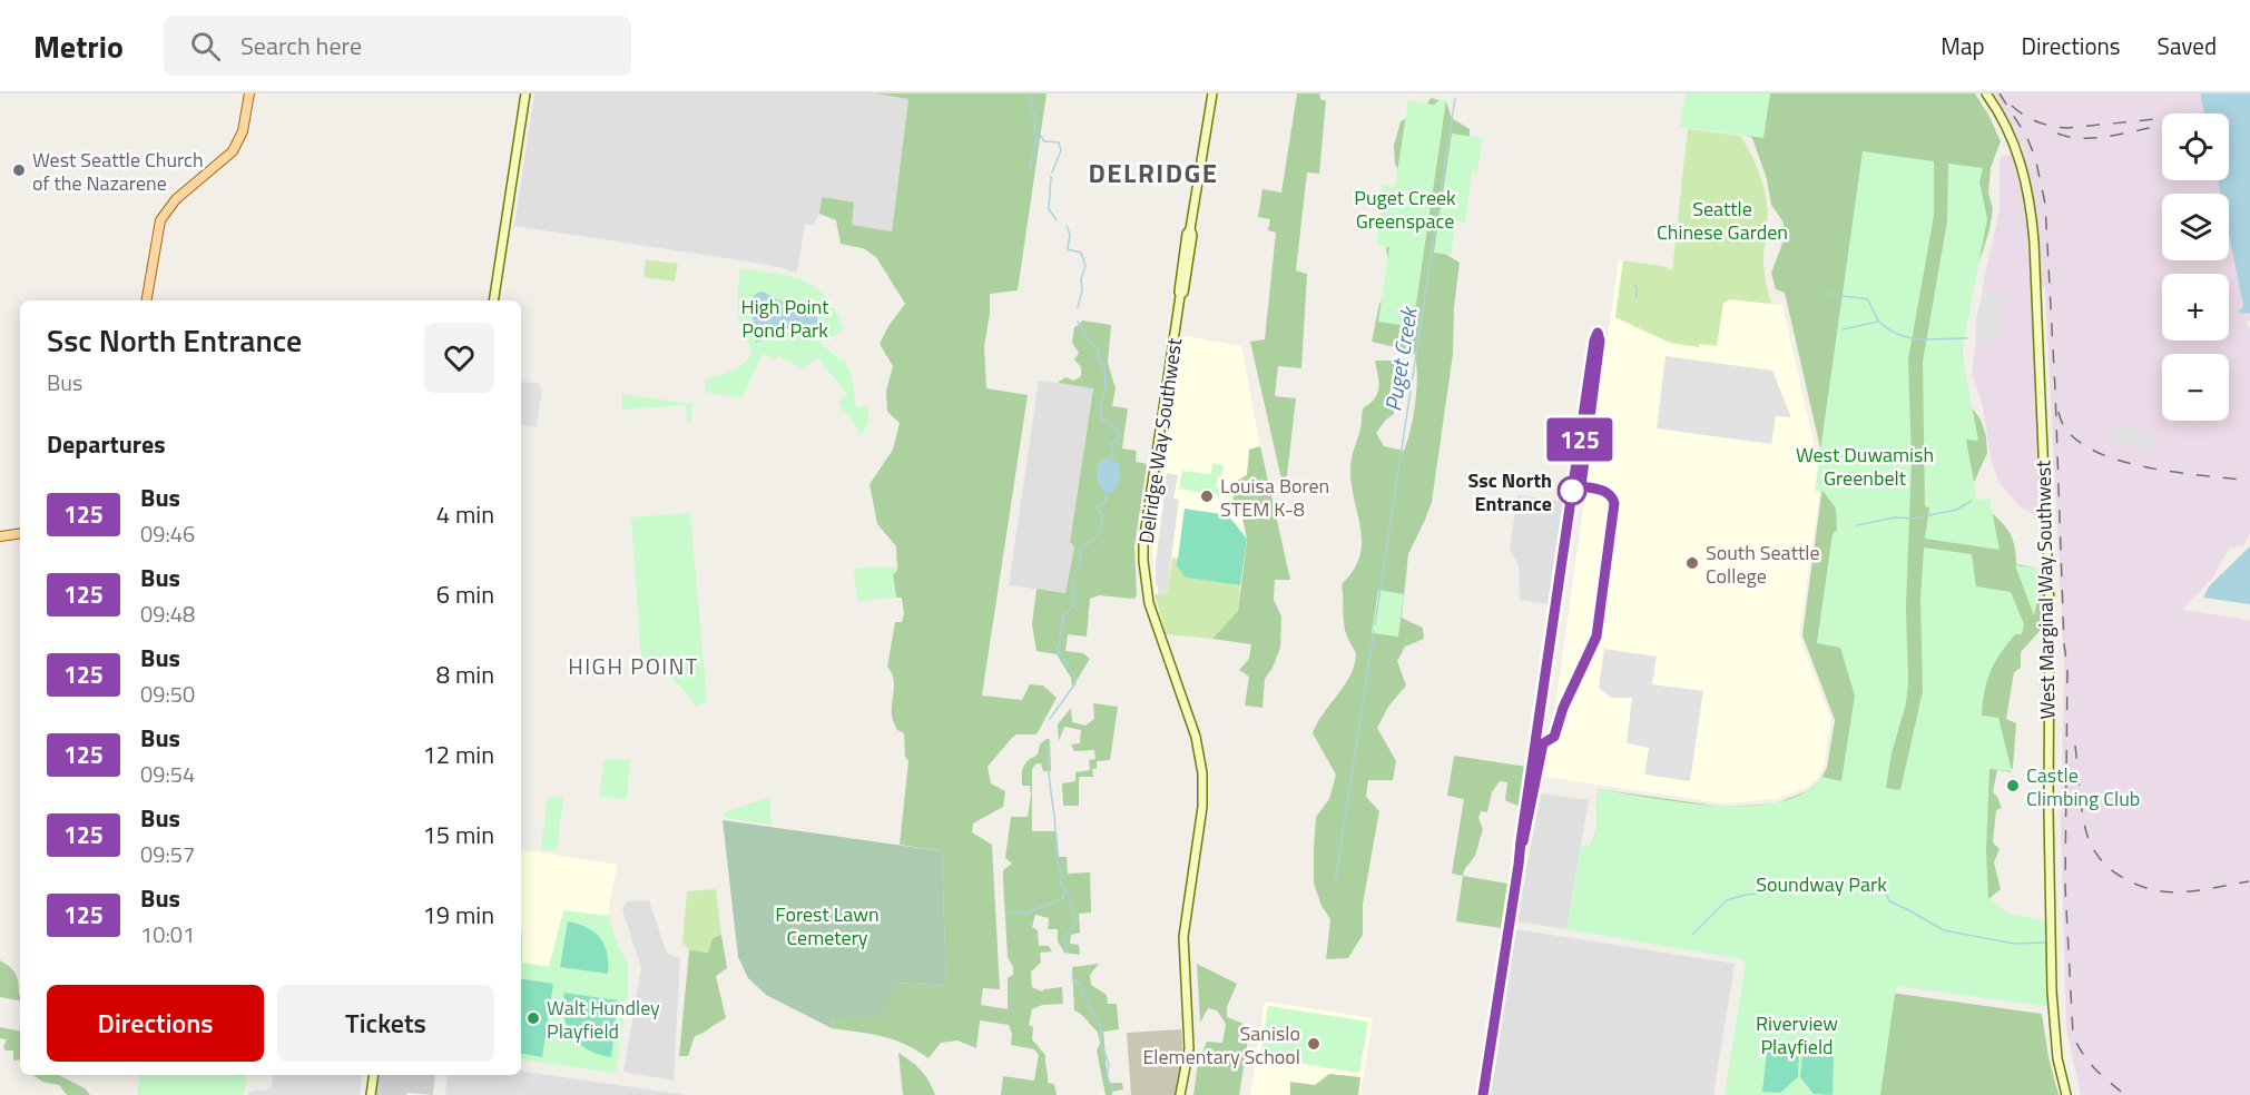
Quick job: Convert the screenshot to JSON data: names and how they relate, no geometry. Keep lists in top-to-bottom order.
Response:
{
  "streets": {
    "main road": ["Delridge Way Southwest", "West Marginal Way Southwest"]
  },
  "districts": ["DELRIDGE", "HIGH POINT"],
  "water": ["Puget Creek"],
  "parks": [
    "Puget Creek Greenspace",
    "Seattle Chinese Garden",
    "High Point Pond Park",
    "West Duwamish Greenbelt",
    "Soundway Park",
    "Forest Lawn Cemetery",
    "Riverview Playfield"
  ],
  "places": [
    "West Seattle Church of the Nazarene",
    "Ssc North Entrance",
    "Louisa Boren STEM K-8",
    "South Seattle College",
    "Castle Climbing Club",
    "Walt Hundley Playfield",
    "Sanislo Elementary School"
  ],
  "lines": ["bus line 125"],
  "page": {
    "header": "Metrio",
    "search": "Search here",
    "nav": ["Map", "Directions", "Saved"],
    "on_map": "125",
    "map_buttons": ["+", "−"],
    "heading": [
      ["Ssc North Entrance", "Bus"],
      "Departures"
    ],
    "list": [
      {
        "mark": "125",
        "name": "Bus",
        "note": "09:46",
        "value": "4 min"
      },
      {
        "mark": "125",
        "name": "Bus",
        "note": "09:48",
        "value": "6 min"
      },
      {
        "mark": "125",
        "name": "Bus",
        "note": "09:50",
        "value": "8 min"
      },
      {
        "mark": "125",
        "name": "Bus",
        "note": "09:54",
        "value": "12 min"
      },
      {
        "mark": "125",
        "name": "Bus",
        "note": "09:57",
        "value": "15 min"
      },
      {
        "mark": "125",
        "name": "Bus",
        "note": "10:01",
        "value": "19 min"
      }
    ],
    "buttons": ["Directions", "Tickets"]
  }
}
